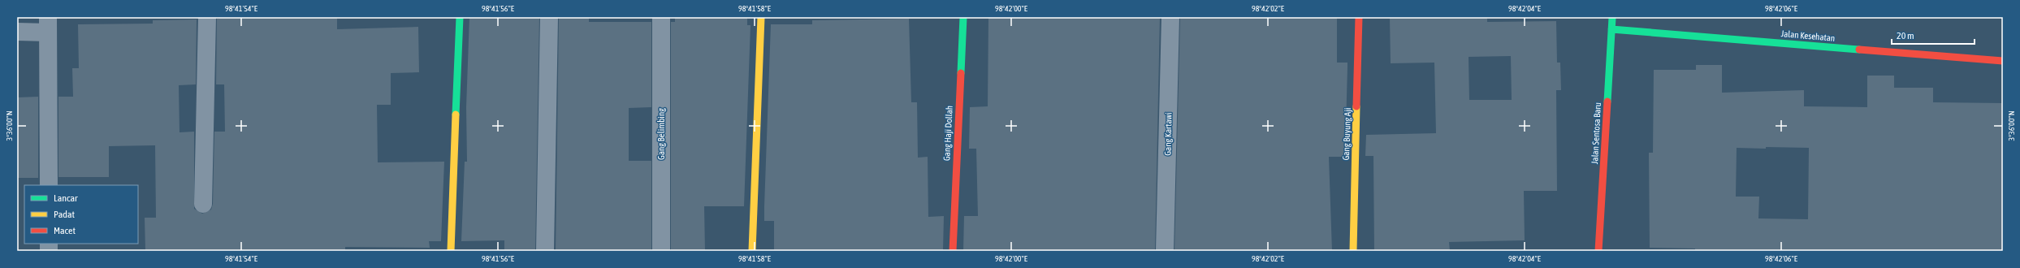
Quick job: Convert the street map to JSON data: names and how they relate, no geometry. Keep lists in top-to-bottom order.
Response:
{
  "streets": {
    "street": [
      "Jalan Kesehatan",
      "Gang Haji Dollah",
      "Jalan Sentosa Baru",
      "Gang Belimbing",
      "Gang Kartawi",
      "Gang Buyung Aji"
    ]
  },
  "crossings": [
    ["Jalan Kesehatan", "Jalan Sentosa Baru"]
  ],
  "legend": ["Lancar", "Padat", "Macet"],
  "scale_bar": "20 m",
  "coordinates": [
    "98°41'54\"E",
    "98°41'56\"E",
    "98°41'58\"E",
    "98°42'00\"E",
    "98°42'02\"E",
    "98°42'04\"E",
    "98°42'06\"E",
    "3°36'00\"N"
  ]
}
